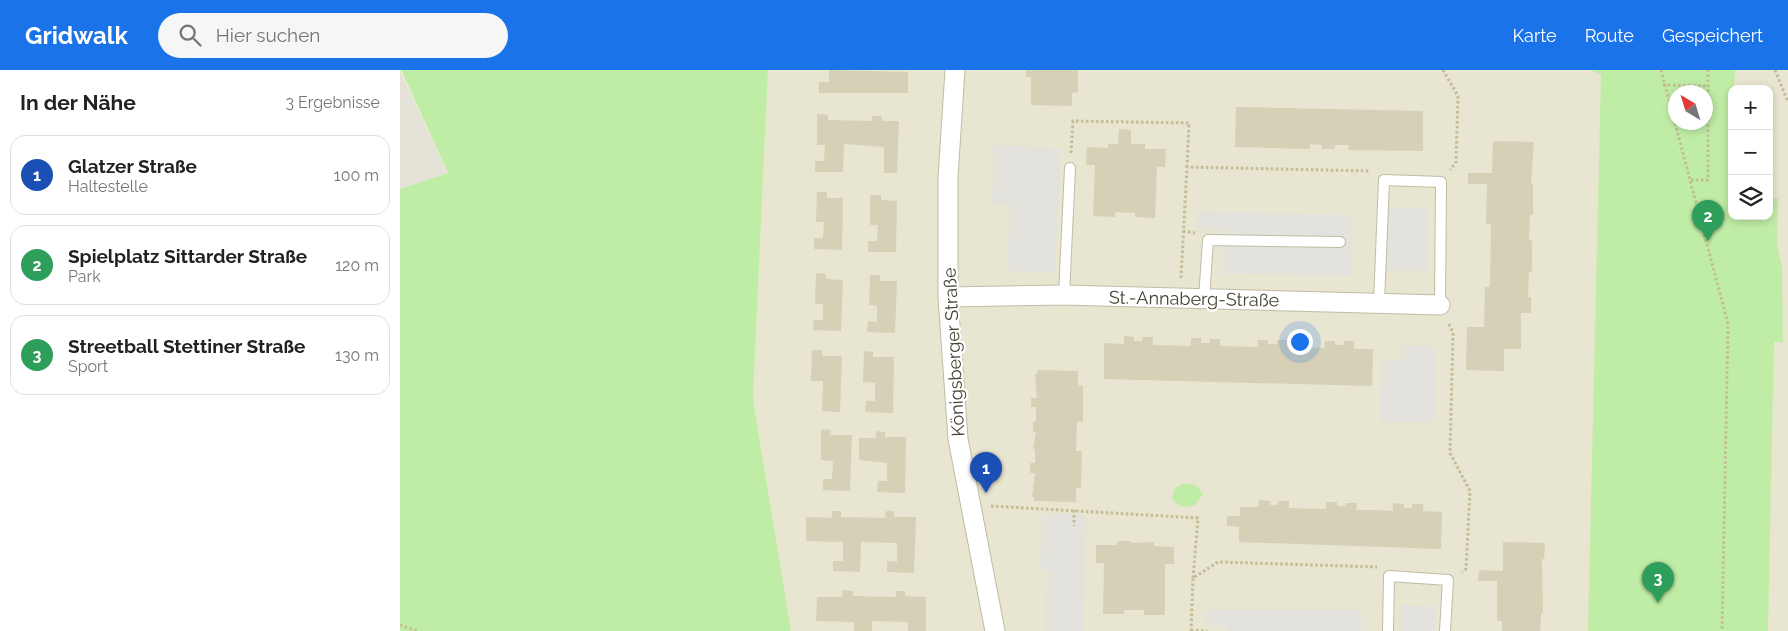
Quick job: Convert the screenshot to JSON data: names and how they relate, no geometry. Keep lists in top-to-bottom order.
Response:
{
  "streets": {
    "street": ["St.-Annaberg-Straße", "Königsberger Straße"]
  },
  "crossings": [
    ["St.-Annaberg-Straße", "Königsberger Straße"]
  ],
  "north": "top left",
  "page": {
    "header": "Gridwalk",
    "search": "Hier suchen",
    "nav": ["Karte", "Route", "Gespeichert"],
    "heading": ["In der Nähe", "3 Ergebnisse"],
    "map_buttons": ["+", "−"],
    "list": [
      {
        "mark": "1",
        "name": "Glatzer Straße",
        "note": "Haltestelle",
        "value": "100 m"
      },
      {
        "mark": "2",
        "name": "Spielplatz Sittarder Straße",
        "note": "Park",
        "value": "120 m"
      },
      {
        "mark": "3",
        "name": "Streetball Stettiner Straße",
        "note": "Sport",
        "value": "130 m"
      }
    ],
    "pins": ["2", "1", "3"]
  }
}
